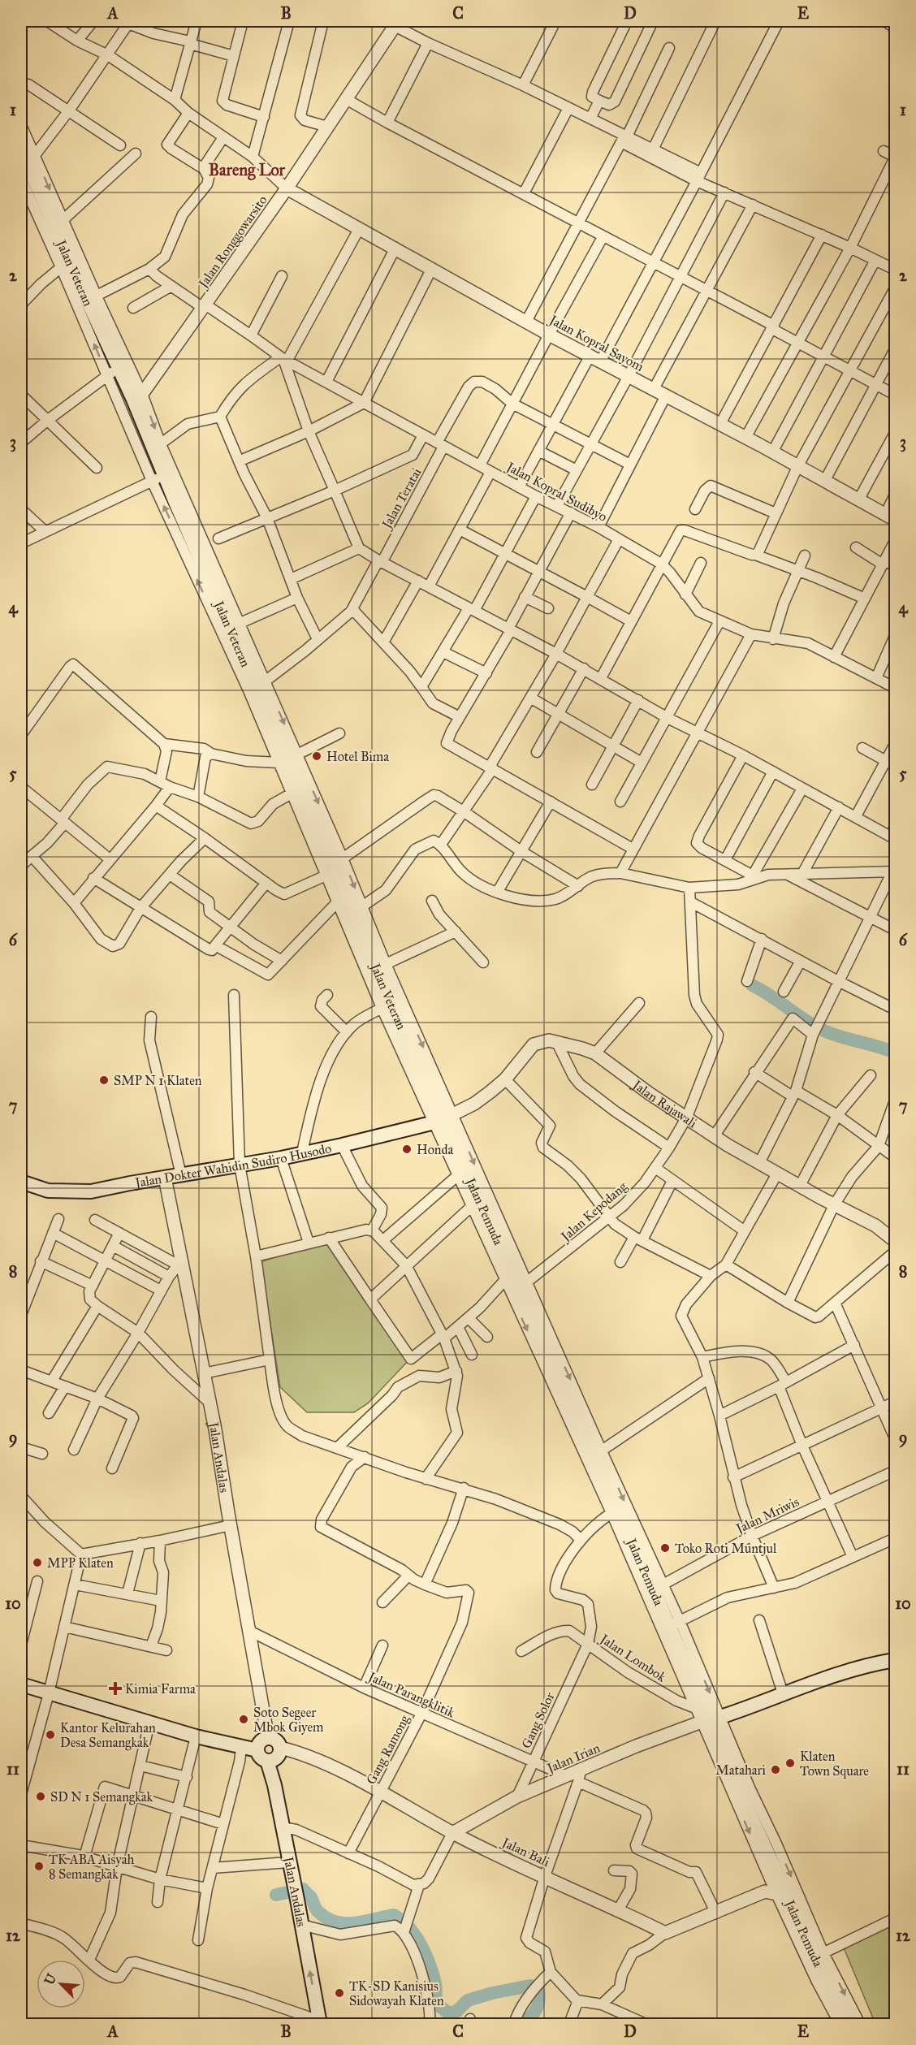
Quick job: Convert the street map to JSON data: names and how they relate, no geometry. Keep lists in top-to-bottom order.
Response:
{
  "streets": {
    "main road": [
      "Jalan Veteran",
      "Jalan Dokter Wahidin Sudiro Husodo",
      "Jalan Pemuda",
      "Jalan Andalas"
    ],
    "street": [
      "Jalan Ronggowarsito",
      "Jalan Kopral Sayom",
      "Jalan Kopral Sudibyo",
      "Jalan Teratai",
      "Jalan Rajawali",
      "Jalan Kepodang",
      "Jalan Mriwis",
      "Jalan Lombok",
      "Jalan Parangklitik",
      "Gang Solor",
      "Gang Ramong",
      "Jalan Irian",
      "Jalan Bali"
    ]
  },
  "crossings": [
    ["Jalan Ronggowarsito", "Jalan Veteran"],
    ["Jalan Ronggowarsito", "Jalan Kopral Sayom"],
    ["Jalan Ronggowarsito", "Jalan Kopral Sudibyo"],
    ["Jalan Veteran", "Jalan Rajawali"],
    ["Jalan Veteran", "Jalan Dokter Wahidin Sudiro Husodo"],
    ["Jalan Veteran", "Jalan Pemuda"],
    ["Jalan Kopral Sudibyo", "Jalan Teratai"],
    ["Jalan Rajawali", "Jalan Dokter Wahidin Sudiro Husodo"],
    ["Jalan Rajawali", "Jalan Kepodang"],
    ["Jalan Rajawali", "Jalan Pemuda"],
    ["Jalan Dokter Wahidin Sudiro Husodo", "Jalan Pemuda"],
    ["Jalan Dokter Wahidin Sudiro Husodo", "Jalan Andalas"],
    ["Jalan Kepodang", "Jalan Pemuda"],
    ["Jalan Pemuda", "Jalan Mriwis"],
    ["Jalan Pemuda", "Jalan Irian"],
    ["Jalan Andalas", "Jalan Parangklitik"],
    ["Jalan Andalas", "Jalan Bali"],
    ["Jalan Lombok", "Gang Solor"],
    ["Jalan Parangklitik", "Gang Solor"],
    ["Jalan Parangklitik", "Gang Ramong"],
    ["Jalan Parangklitik", "Jalan Irian"],
    ["Gang Solor", "Jalan Irian"],
    ["Gang Ramong", "Jalan Bali"],
    ["Jalan Irian", "Jalan Bali"]
  ],
  "one_way": ["Jalan Pemuda"],
  "districts": ["Bareng Lor"],
  "places": {
    "other": [
      "Hotel Bima",
      "SMP N 1 Klaten",
      "Honda",
      "Toko Roti Muntjul",
      "MPP Klaten",
      "Soto Segeer Mbok Giyem",
      "Kantor Kelurahan Desa Semangkak",
      "Klaten Town Square",
      "Matahari",
      "SD N 1 Semangkak",
      "TK ABA Aisyah 8 Semangkak",
      "TK-SD Kanisius Sidowayah Klaten"
    ],
    "health": ["Kimia Farma"]
  },
  "north": "top left",
  "grid": {
    "columns": [
      "A",
      "B",
      "C",
      "D",
      "E"
    ],
    "rows": [
      "1",
      "2",
      "3",
      "4",
      "5",
      "6",
      "7",
      "8",
      "9",
      "10",
      "11",
      "12"
    ]
  }
}
